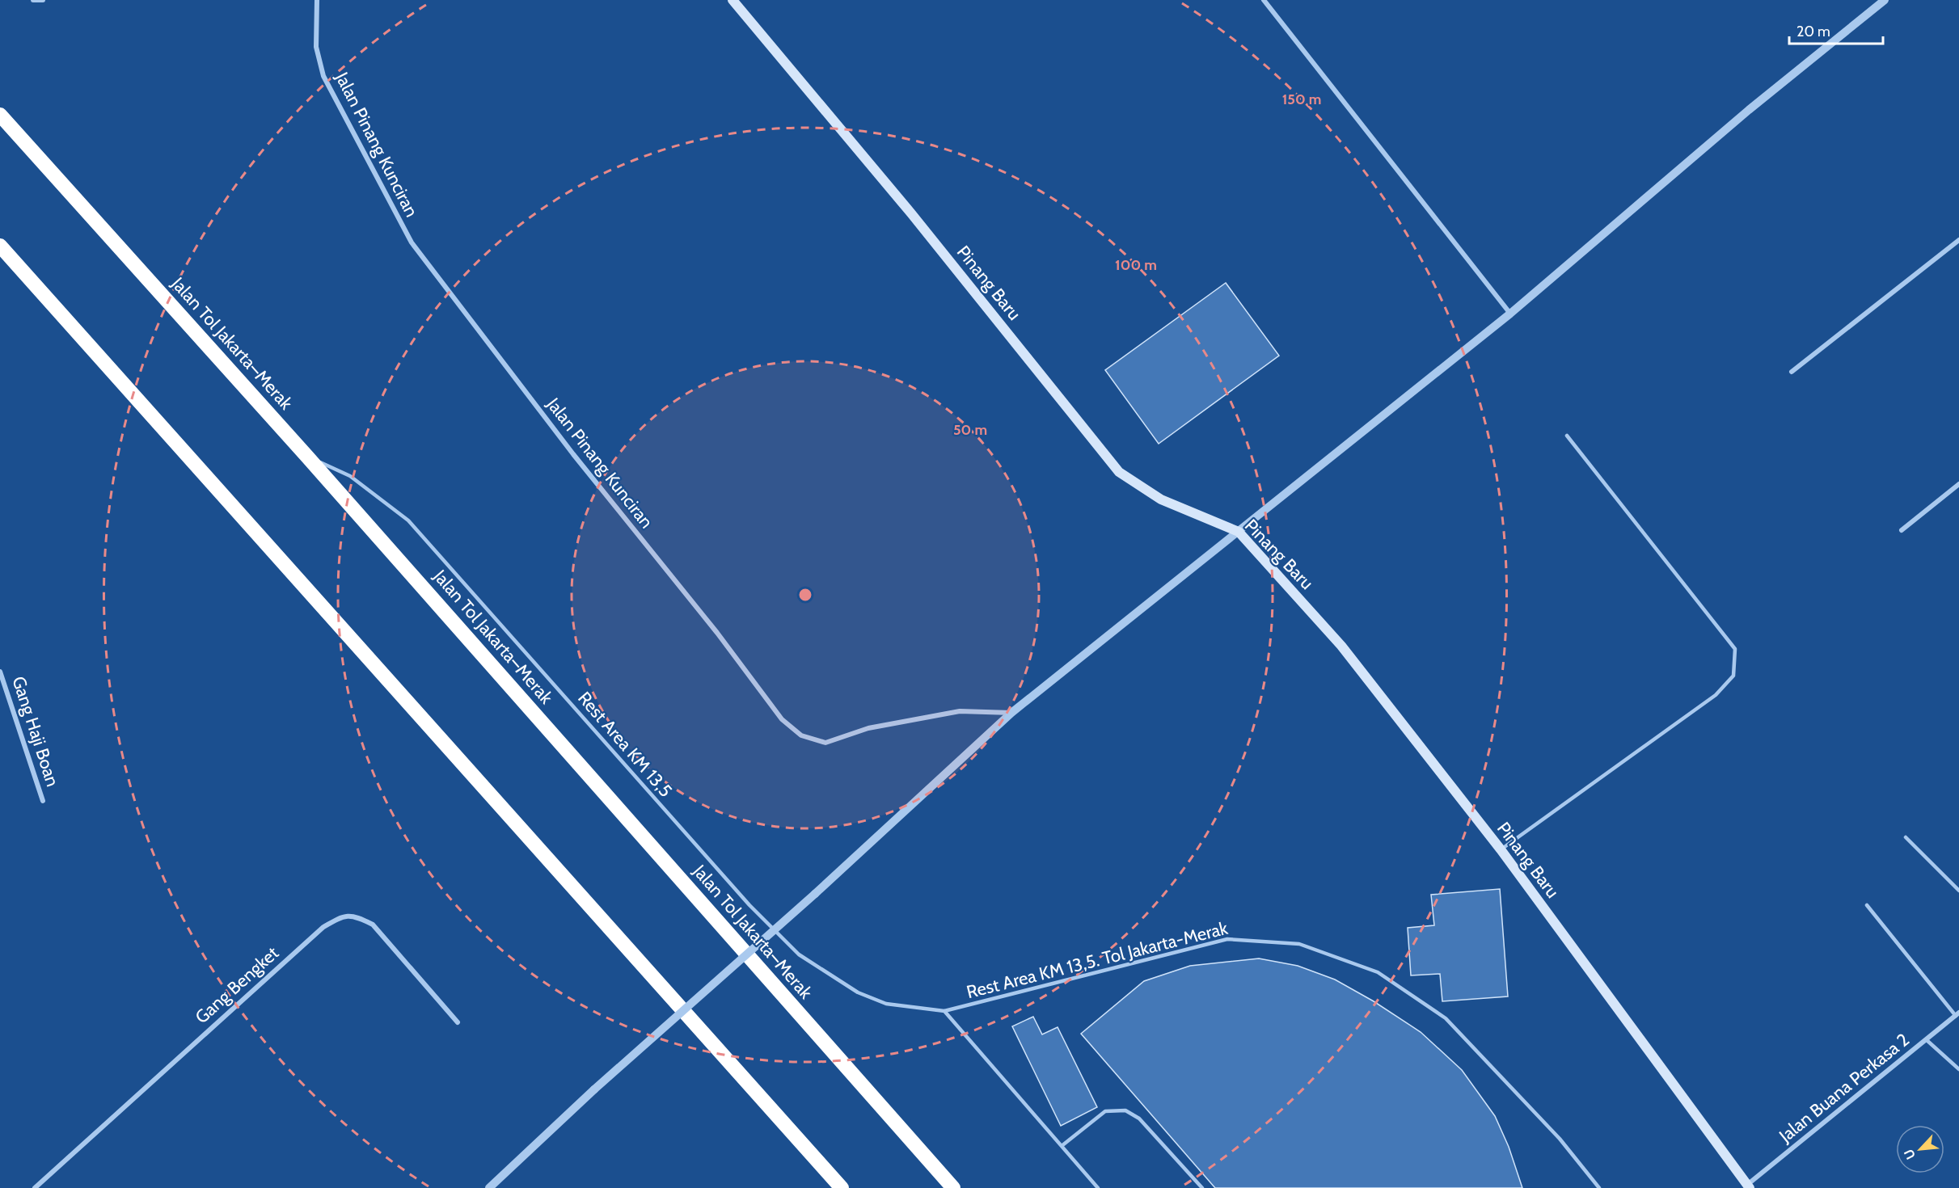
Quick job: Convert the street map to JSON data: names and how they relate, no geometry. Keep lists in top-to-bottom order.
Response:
{
  "streets": {
    "highway": ["Jalan Tol Jakarta–Merak"],
    "main road": ["Pinang Baru"],
    "street": [
      "Jalan Pinang Kunciran",
      "Gang Haji Boan",
      "Gang Bengket",
      "Jalan Buana Perkasa 2"
    ],
    "lane": ["Rest Area KM 13,5", "Rest Area KM 13,5. Tol Jakarta-Merak"]
  },
  "crossings": [
    ["Pinang Baru", "Jalan Buana Perkasa 2"],
    ["Jalan Tol Jakarta–Merak", "Rest Area KM 13,5"],
    ["Rest Area KM 13,5", "Rest Area KM 13,5. Tol Jakarta-Merak"]
  ],
  "scale_bar": "20 m",
  "north": "bottom left",
  "rings": ["150 m", "100 m", "50 m"]
}
